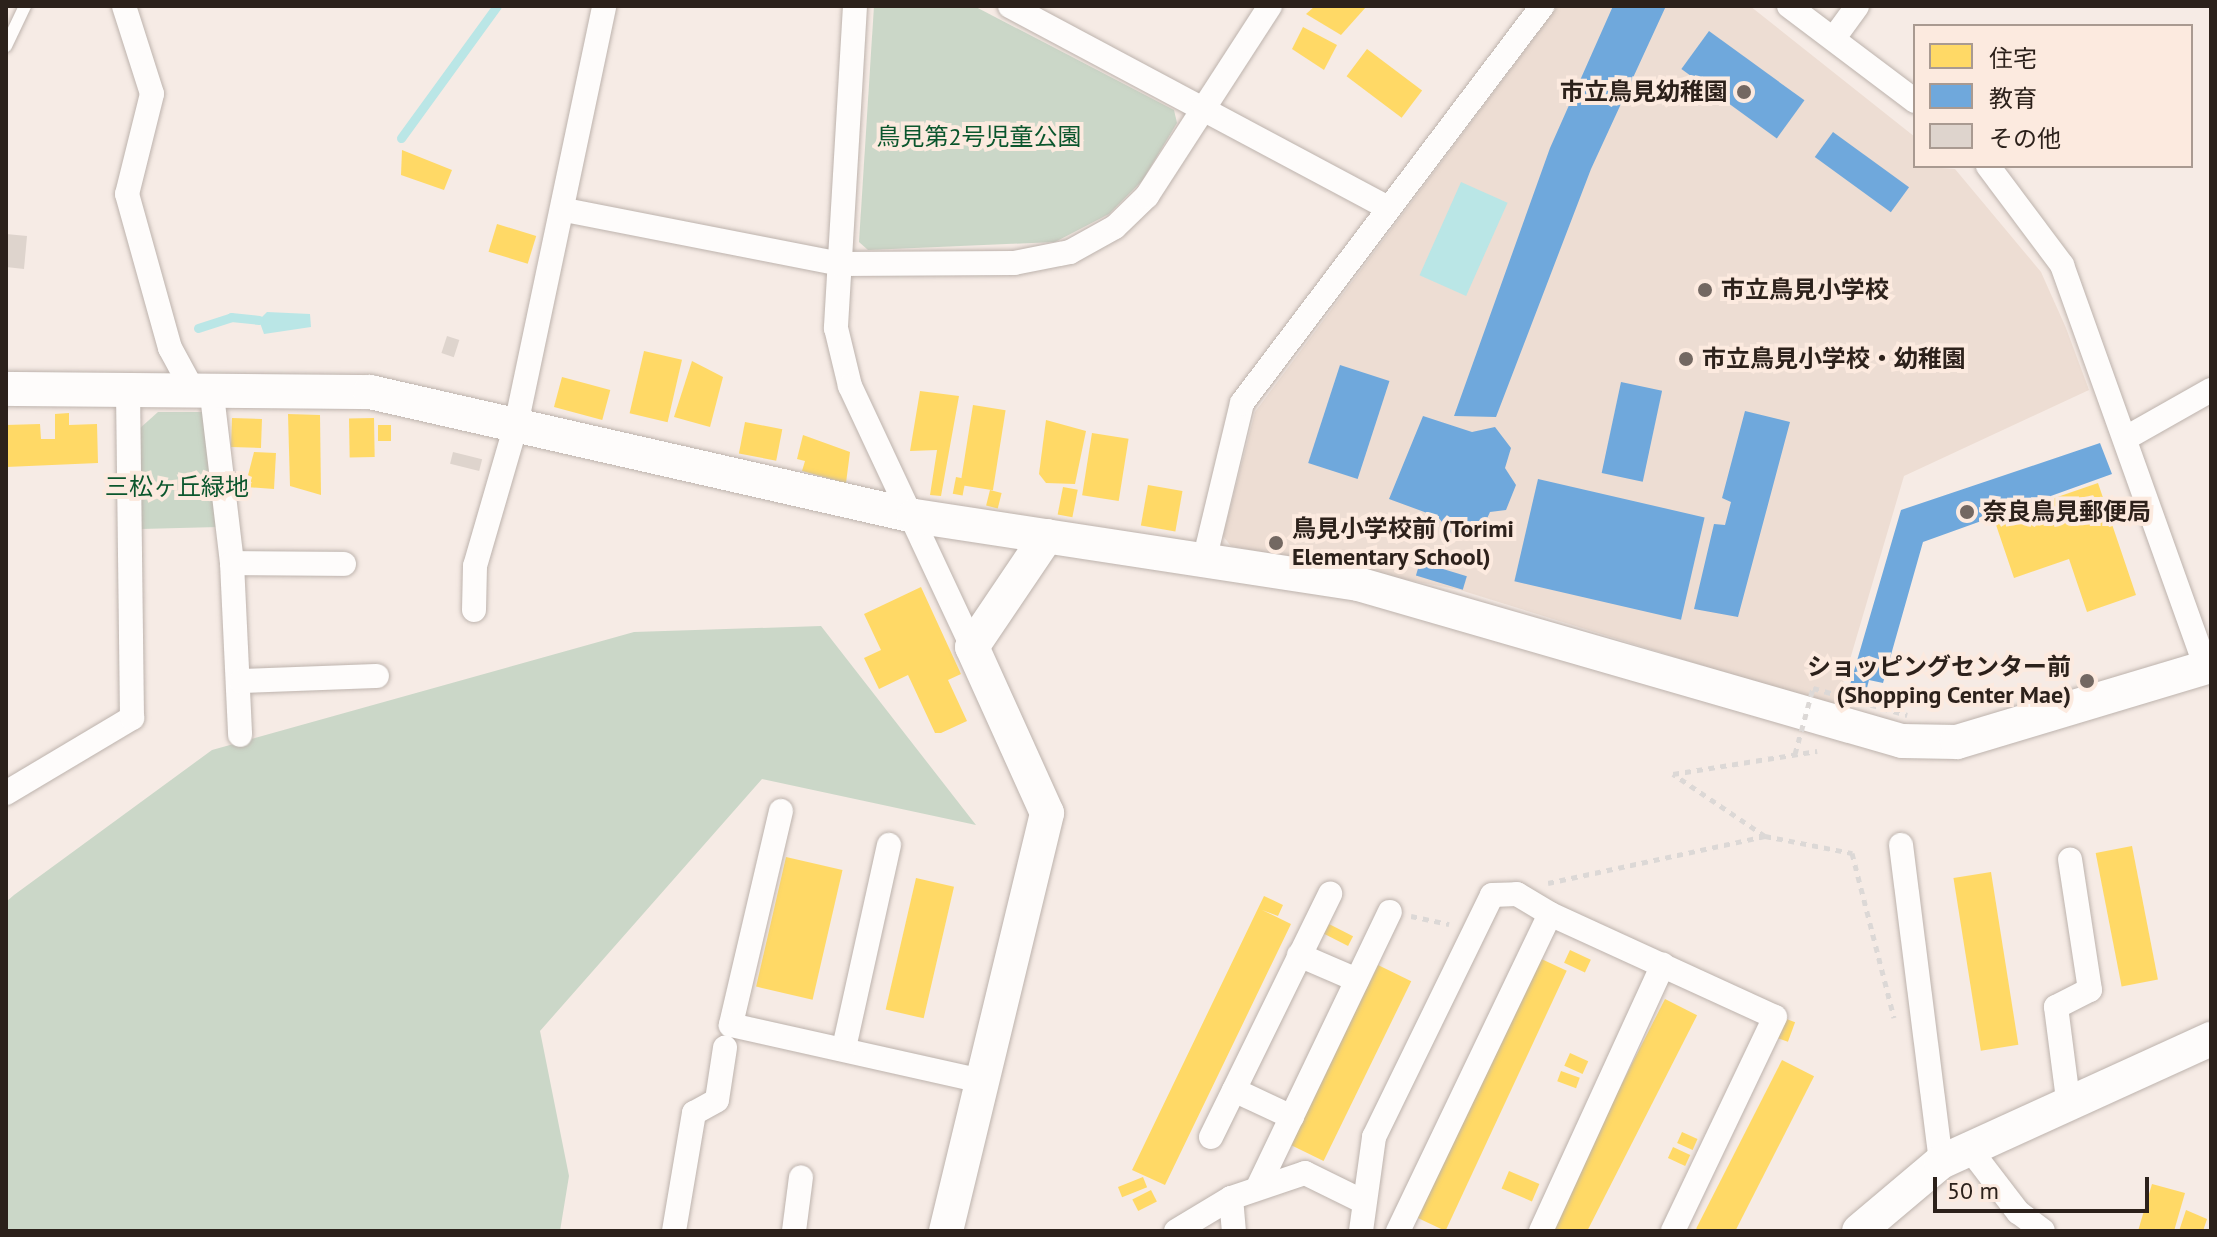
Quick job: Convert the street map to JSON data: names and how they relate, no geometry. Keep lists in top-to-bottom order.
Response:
{
  "parks": ["鳥見第2号児童公園", "三松ヶ丘緑地"],
  "places": [
    "市立鳥見幼稚園",
    "市立鳥見小学校",
    "市立鳥見小学校・幼稚園",
    "奈良鳥見郵便局",
    "鳥見小学校前 (Torimi Elementary School)",
    "ショッピングセンター前 (Shopping Center Mae)"
  ],
  "legend": ["住宅", "教育", "その他"],
  "scale_bar": "50 m"
}
